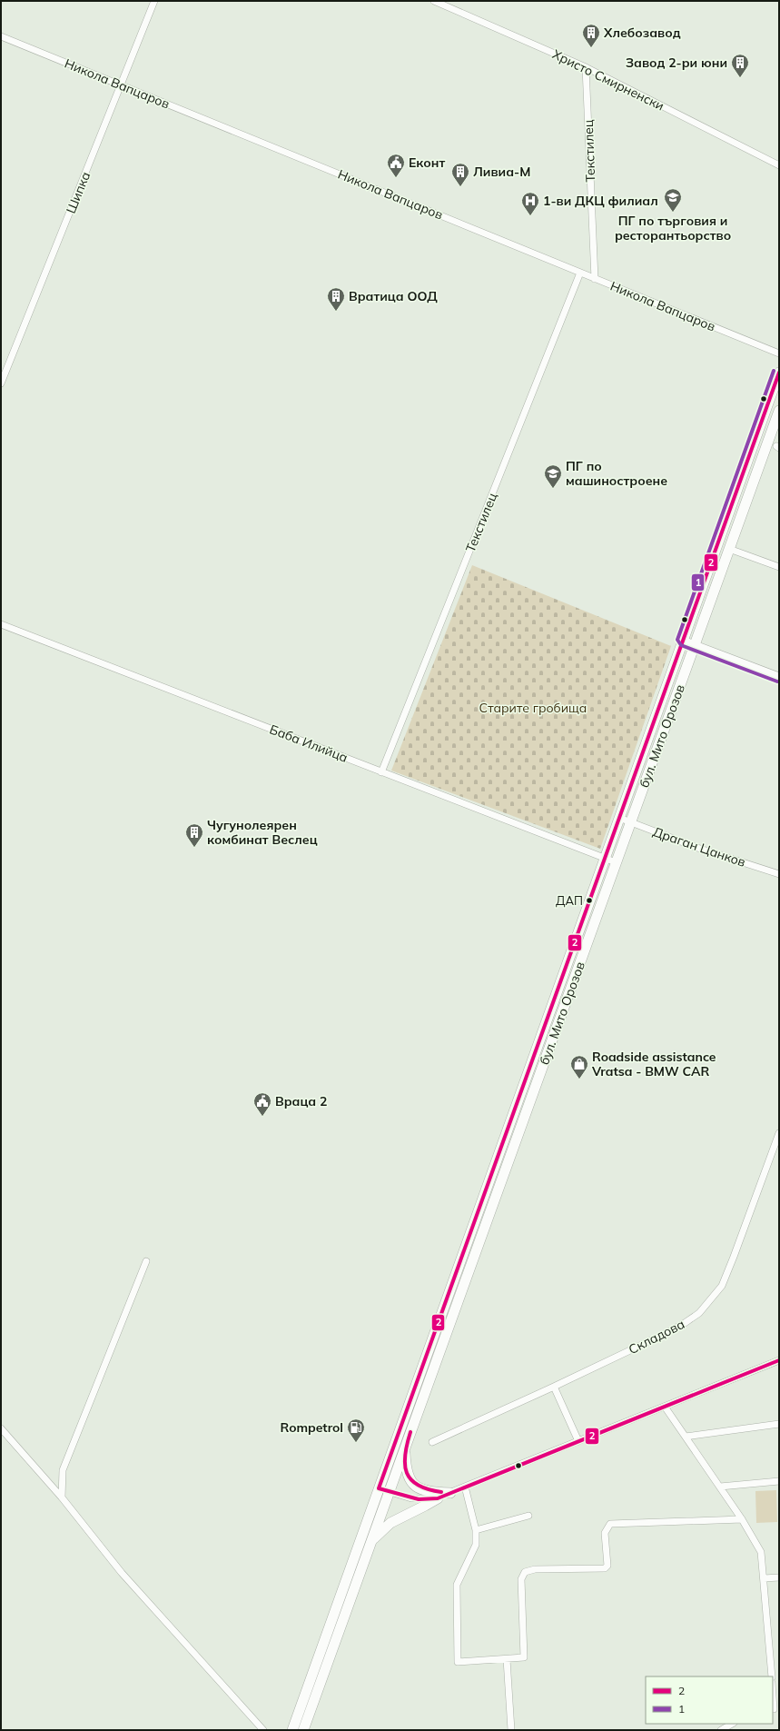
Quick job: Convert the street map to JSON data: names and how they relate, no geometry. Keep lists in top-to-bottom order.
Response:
{
  "streets": {
    "main road": ["бул. Мито Орозов"],
    "street": [
      "Христо Смирненски",
      "Никола Вапцаров",
      "Текстилец",
      "Шипка",
      "Баба Илийца",
      "Драган Цанков",
      "Складова"
    ]
  },
  "crossings": [
    ["Христо Смирненски", "Текстилец"],
    ["Никола Вапцаров", "Текстилец"],
    ["Никола Вапцаров", "Шипка"],
    ["Текстилец", "Баба Илийца"],
    ["бул. Мито Орозов", "Баба Илийца"],
    ["бул. Мито Орозов", "Драган Цанков"]
  ],
  "parks": ["Старите гробища"],
  "places": {
    "building": [
      "Хлебозавод",
      "Завод 2-ри юни",
      "Ливиа-М",
      "Вратица ООД",
      "Чугунолеярен комбинат Веслец"
    ],
    "public building": ["Еконт", "Враца 2"],
    "school or university": ["ПГ по търговия и ресторантьорство", "ПГ по машиностроене"],
    "hospital": ["1-ви ДКЦ филиал"],
    "other": ["ДАП"],
    "shop": ["Roadside assistance Vratsa - BMW CAR"],
    "fuel station": ["Rompetrol"]
  },
  "lines": ["transit line 1", "transit line 2"],
  "legend": ["2", "1"]
}
